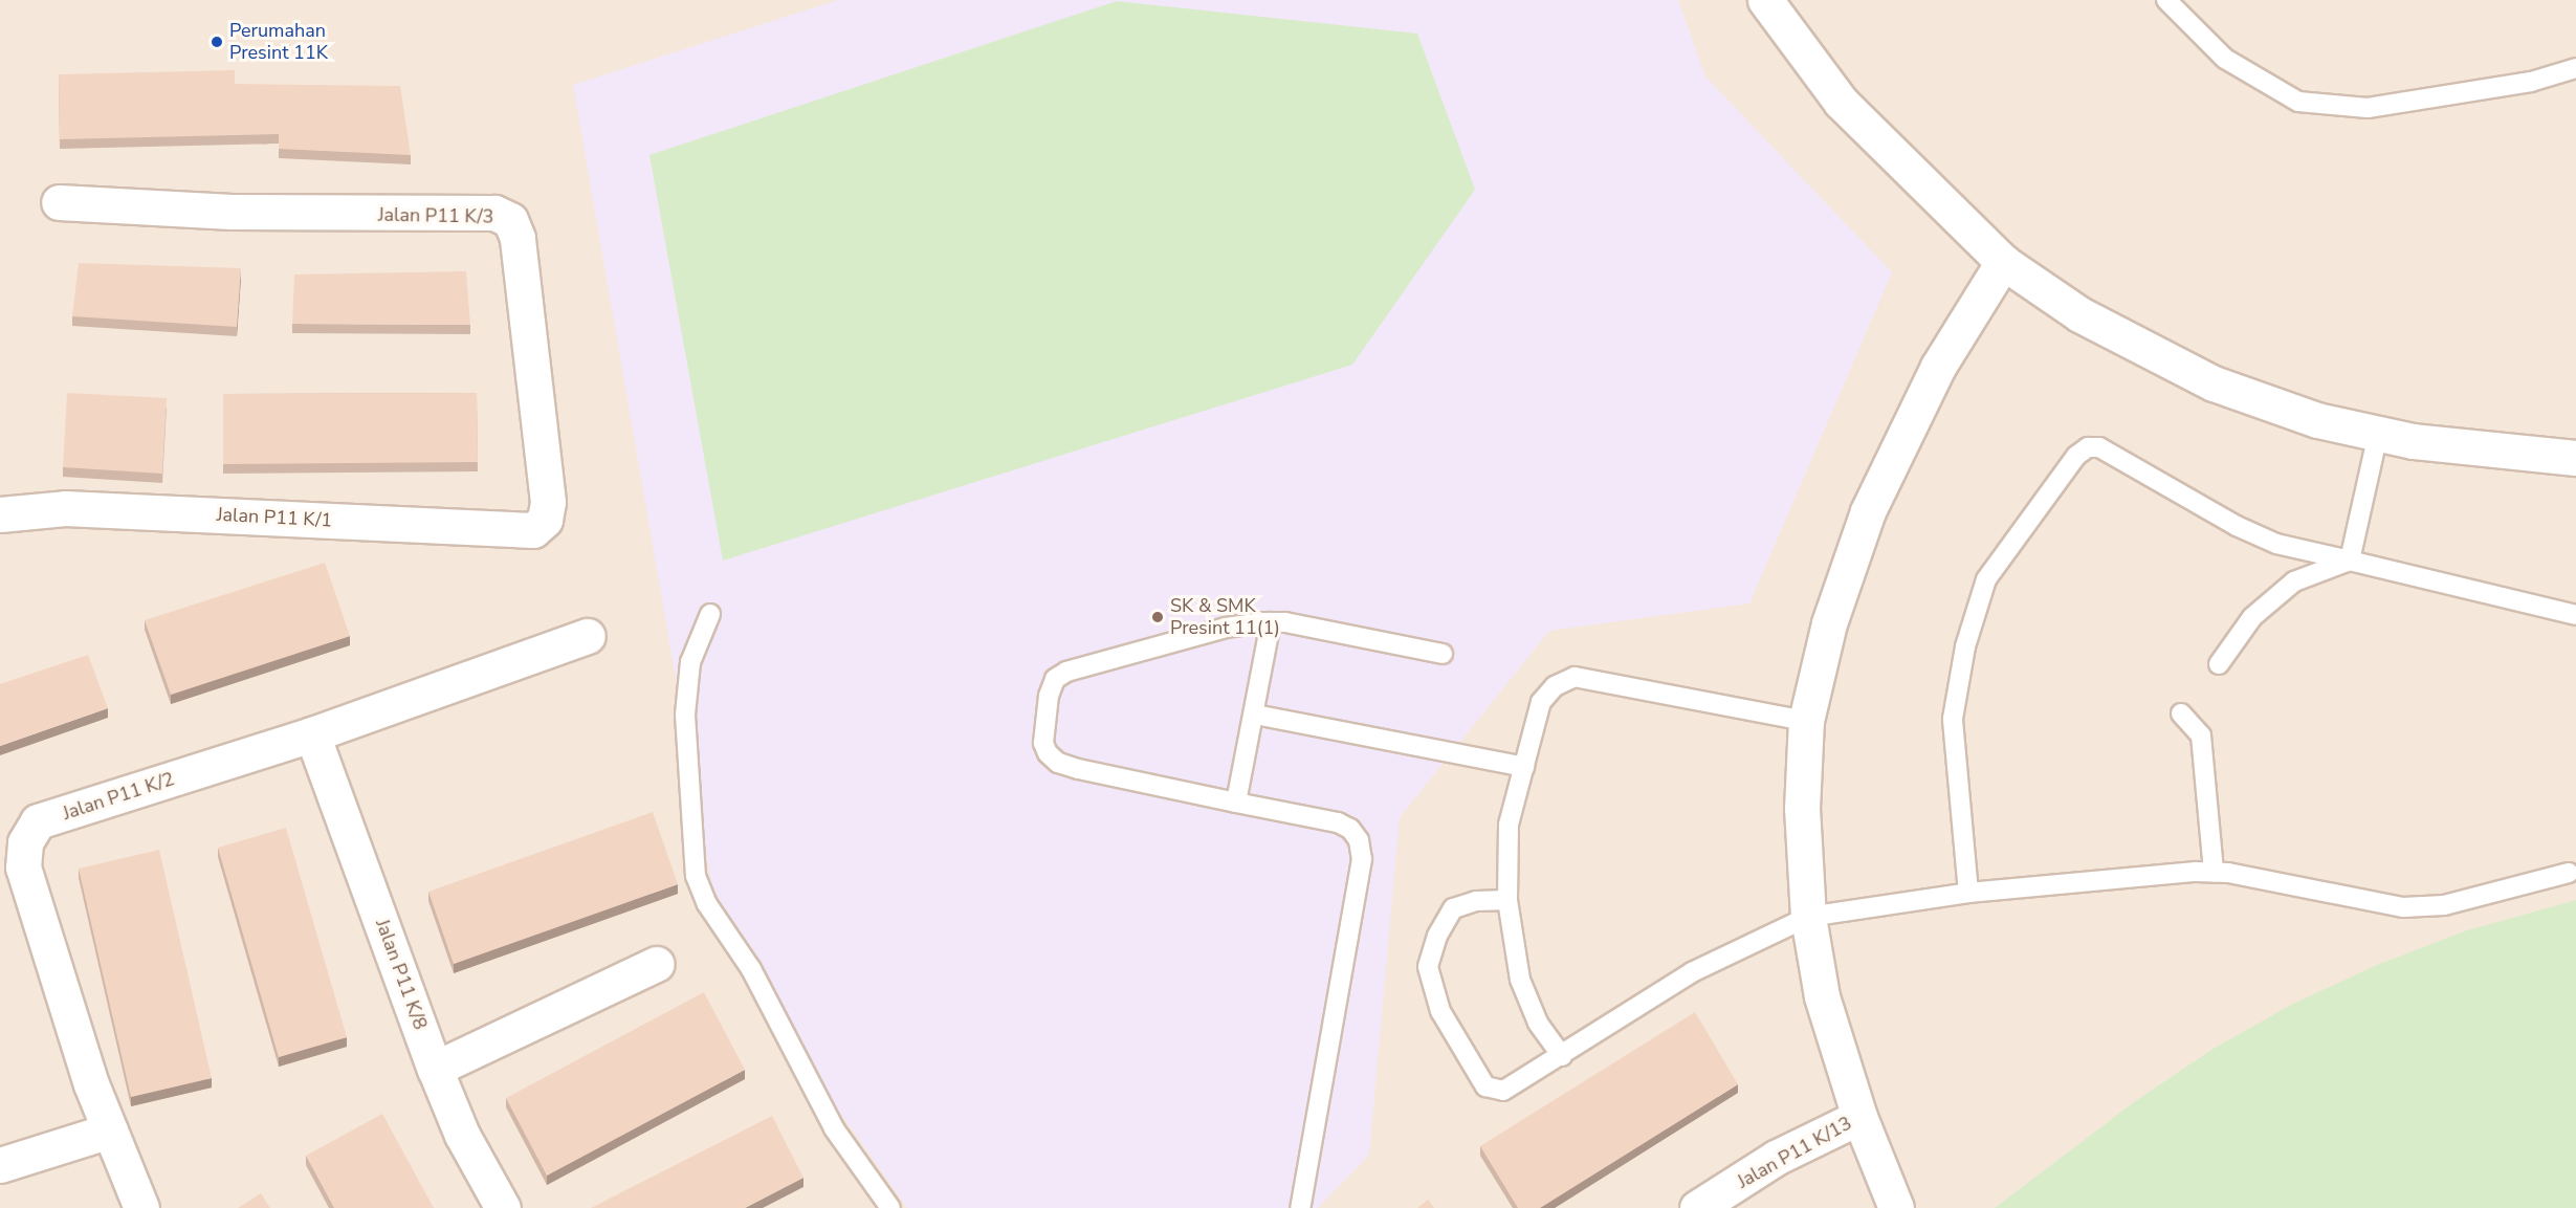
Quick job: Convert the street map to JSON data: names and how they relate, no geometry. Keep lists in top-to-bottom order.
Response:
{
  "streets": {
    "street": [
      "Jalan P11 K/3",
      "Jalan P11 K/1",
      "Jalan P11 K/2",
      "Jalan P11 K/8",
      "Jalan P11 K/13"
    ]
  },
  "crossings": [
    ["Jalan P11 K/3", "Jalan P11 K/1"],
    ["Jalan P11 K/2", "Jalan P11 K/8"]
  ],
  "places": ["Perumahan Presint 11K", "SK & SMK Presint 11(1)"]
}
